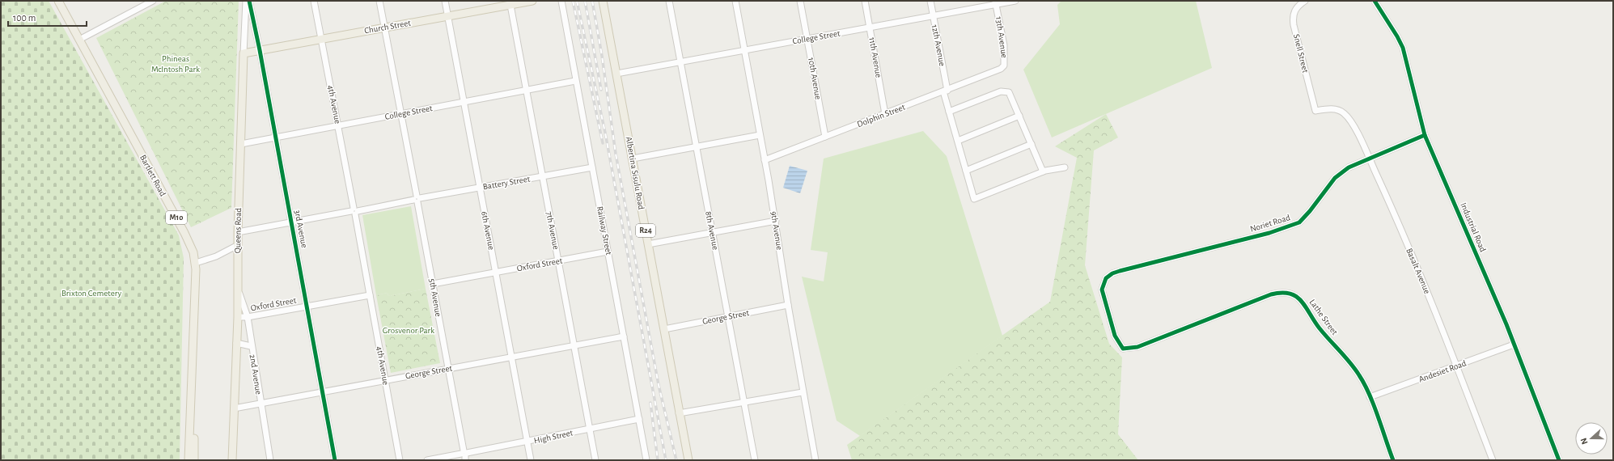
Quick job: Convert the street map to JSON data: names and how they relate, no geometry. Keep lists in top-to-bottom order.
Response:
{
  "streets": {
    "main road": [
      "Church Street",
      "Albertina Sisulu Road",
      "Bartlett Road",
      "M10",
      "Queens Road",
      "R24"
    ],
    "street": [
      "College Street",
      "13th Avenue",
      "12th Avenue",
      "Snell Street",
      "11th Avenue",
      "10th Avenue",
      "4th Avenue",
      "Dolphin Street",
      "Battery Street",
      "Noriet Road",
      "Industrial Road",
      "3rd Avenue",
      "6th Avenue",
      "7th Avenue",
      "Railway Street",
      "8th Avenue",
      "9th Avenue",
      "Oxford Street",
      "Basalt Avenue",
      "5th Avenue",
      "George Street",
      "Lathe Street",
      "Andesiet Road",
      "2nd Avenue",
      "High Street"
    ]
  },
  "crossings": [
    ["Church Street", "4th Avenue"],
    ["Church Street", "3rd Avenue"],
    ["Church Street", "Queens Road"],
    ["Church Street", "6th Avenue"],
    ["Church Street", "7th Avenue"],
    ["Church Street", "5th Avenue"],
    ["College Street", "13th Avenue"],
    ["College Street", "12th Avenue"],
    ["College Street", "11th Avenue"],
    ["College Street", "10th Avenue"],
    ["College Street", "4th Avenue"],
    ["College Street", "Albertina Sisulu Road"],
    ["College Street", "3rd Avenue"],
    ["College Street", "Queens Road"],
    ["College Street", "6th Avenue"],
    ["College Street", "7th Avenue"],
    ["College Street", "Railway Street"],
    ["College Street", "8th Avenue"],
    ["College Street", "9th Avenue"],
    ["College Street", "5th Avenue"],
    ["13th Avenue", "Dolphin Street"],
    ["12th Avenue", "Dolphin Street"],
    ["Snell Street", "Basalt Avenue"],
    ["11th Avenue", "Dolphin Street"],
    ["10th Avenue", "Dolphin Street"],
    ["4th Avenue", "Battery Street"],
    ["4th Avenue", "Oxford Street"],
    ["4th Avenue", "George Street"],
    ["Dolphin Street", "9th Avenue"],
    ["Albertina Sisulu Road", "George Street"],
    ["Battery Street", "3rd Avenue"],
    ["Battery Street", "Queens Road"],
    ["Battery Street", "6th Avenue"],
    ["Battery Street", "7th Avenue"],
    ["Battery Street", "Railway Street"],
    ["Battery Street", "5th Avenue"],
    ["Noriet Road", "Industrial Road"],
    ["Noriet Road", "Basalt Avenue"],
    ["Noriet Road", "Lathe Street"],
    ["Industrial Road", "Andesiet Road"],
    ["3rd Avenue", "Oxford Street"],
    ["3rd Avenue", "George Street"],
    ["Queens Road", "Oxford Street"],
    ["Queens Road", "George Street"],
    ["Queens Road", "2nd Avenue"],
    ["6th Avenue", "Oxford Street"],
    ["6th Avenue", "George Street"],
    ["6th Avenue", "High Street"],
    ["7th Avenue", "Oxford Street"],
    ["7th Avenue", "George Street"],
    ["7th Avenue", "High Street"],
    ["Railway Street", "Oxford Street"],
    ["Railway Street", "George Street"],
    ["Railway Street", "High Street"],
    ["8th Avenue", "George Street"],
    ["9th Avenue", "George Street"],
    ["Oxford Street", "5th Avenue"],
    ["Oxford Street", "2nd Avenue"],
    ["Basalt Avenue", "Andesiet Road"],
    ["5th Avenue", "George Street"],
    ["5th Avenue", "High Street"],
    ["George Street", "2nd Avenue"],
    ["Lathe Street", "Andesiet Road"]
  ],
  "parks": ["Phineas McIntosh Park", "Brixton Cemetery", "Grosvenor Park"],
  "scale_bar": "100 m",
  "north": "left"
}
